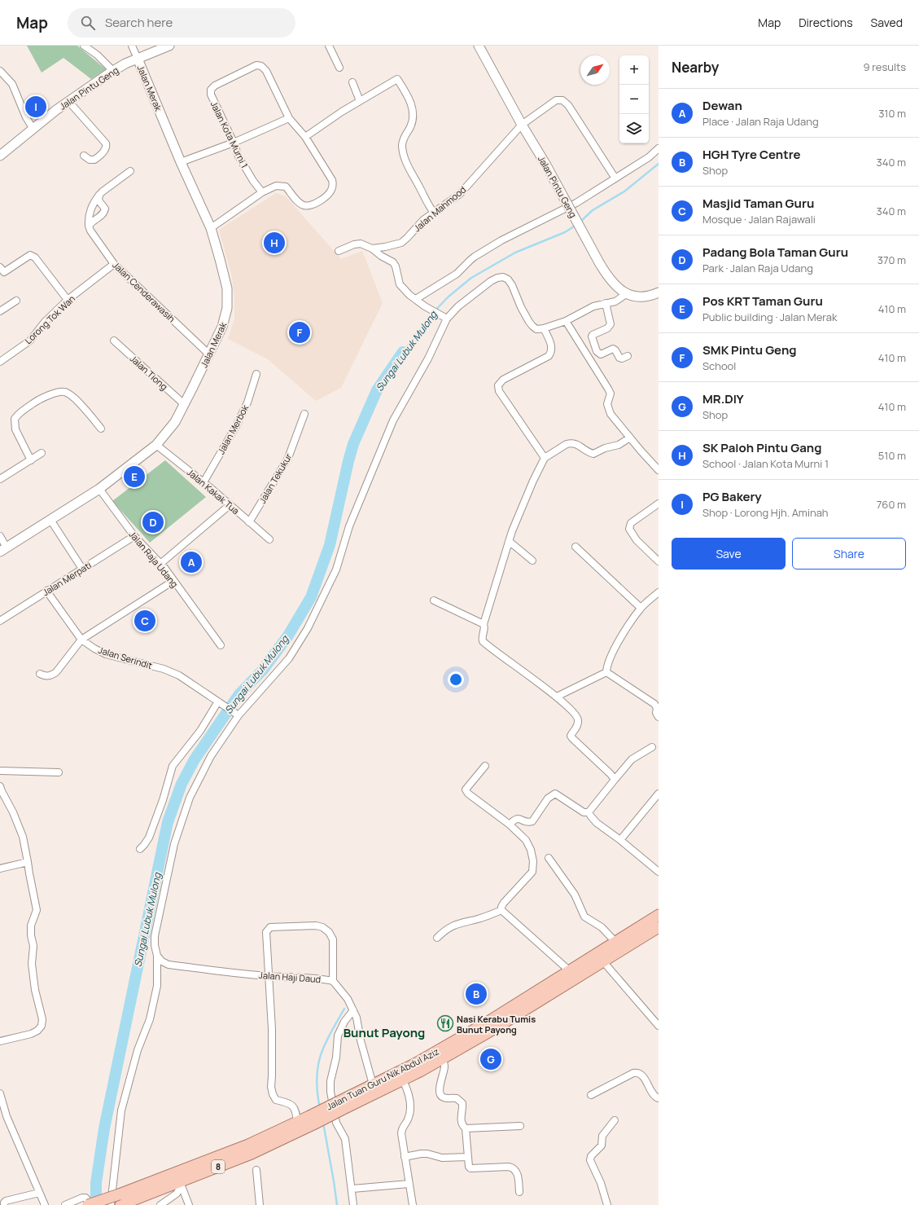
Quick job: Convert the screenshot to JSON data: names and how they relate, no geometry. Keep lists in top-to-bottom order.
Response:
{
  "streets": {
    "main road": ["Jalan Tuan Guru Nik Abdul Aziz", "8"],
    "street": [
      "Jalan Pintu Geng",
      "Jalan Merak",
      "Jalan Kota Murni 1",
      "Jalan Mahmood",
      "Jalan Cenderawasih",
      "Lorong Tok Wan",
      "Jalan Tiong",
      "Jalan Merbok",
      "Jalan Tekukur",
      "Jalan Kakak Tua",
      "Jalan Raja Udang",
      "Jalan Merpati",
      "Jalan Serindit",
      "Jalan Haji Daud"
    ]
  },
  "crossings": [
    ["Jalan Pintu Geng", "Jalan Merak"],
    ["Jalan Pintu Geng", "Jalan Mahmood"],
    ["Jalan Merak", "Jalan Cenderawasih"],
    ["Jalan Merak", "Jalan Tiong"],
    ["Jalan Merak", "Jalan Kakak Tua"],
    ["Jalan Merak", "Jalan Raja Udang"],
    ["Jalan Cenderawasih", "Lorong Tok Wan"],
    ["Jalan Merbok", "Jalan Kakak Tua"],
    ["Jalan Tekukur", "Jalan Kakak Tua"],
    ["Jalan Raja Udang", "Jalan Merpati"],
    ["Jalan Merpati", "Jalan Serindit"],
    ["Jalan Haji Daud", "Jalan Tuan Guru Nik Abdul Aziz"]
  ],
  "districts": ["Bunut Payong"],
  "water": ["Sungai Lubuk Mulong"],
  "places": {
    "restaurant": ["Nasi Kerabu Tumis Bunut Payong"]
  },
  "north": "top right",
  "page": {
    "header": "Map",
    "search": "Search here",
    "nav": ["Map", "Directions", "Saved"],
    "heading": ["Nearby", "9 results"],
    "map_buttons": ["+", "−"],
    "list": [
      {
        "mark": "A",
        "name": "Dewan",
        "note": "Place · Jalan Raja Udang",
        "value": "310 m"
      },
      {
        "mark": "B",
        "name": "HGH Tyre Centre",
        "note": "Shop",
        "value": "340 m"
      },
      {
        "mark": "C",
        "name": "Masjid Taman Guru",
        "note": "Mosque · Jalan Rajawali",
        "value": "340 m"
      },
      {
        "mark": "D",
        "name": "Padang Bola Taman Guru",
        "note": "Park · Jalan Raja Udang",
        "value": "370 m"
      },
      {
        "mark": "E",
        "name": "Pos KRT Taman Guru",
        "note": "Public building · Jalan Merak",
        "value": "410 m"
      },
      {
        "mark": "F",
        "name": "SMK Pintu Geng",
        "note": "School",
        "value": "410 m"
      },
      {
        "mark": "G",
        "name": "MR.DIY",
        "note": "Shop",
        "value": "410 m"
      },
      {
        "mark": "H",
        "name": "SK Paloh Pintu Gang",
        "note": "School · Jalan Kota Murni 1",
        "value": "510 m"
      },
      {
        "mark": "I",
        "name": "PG Bakery",
        "note": "Shop · Lorong Hjh. Aminah",
        "value": "760 m"
      }
    ],
    "pins": [
      "I",
      "H",
      "F",
      "E",
      "D",
      "A",
      "C",
      "B",
      "G"
    ],
    "buttons": ["Save", "Share"]
  }
}
